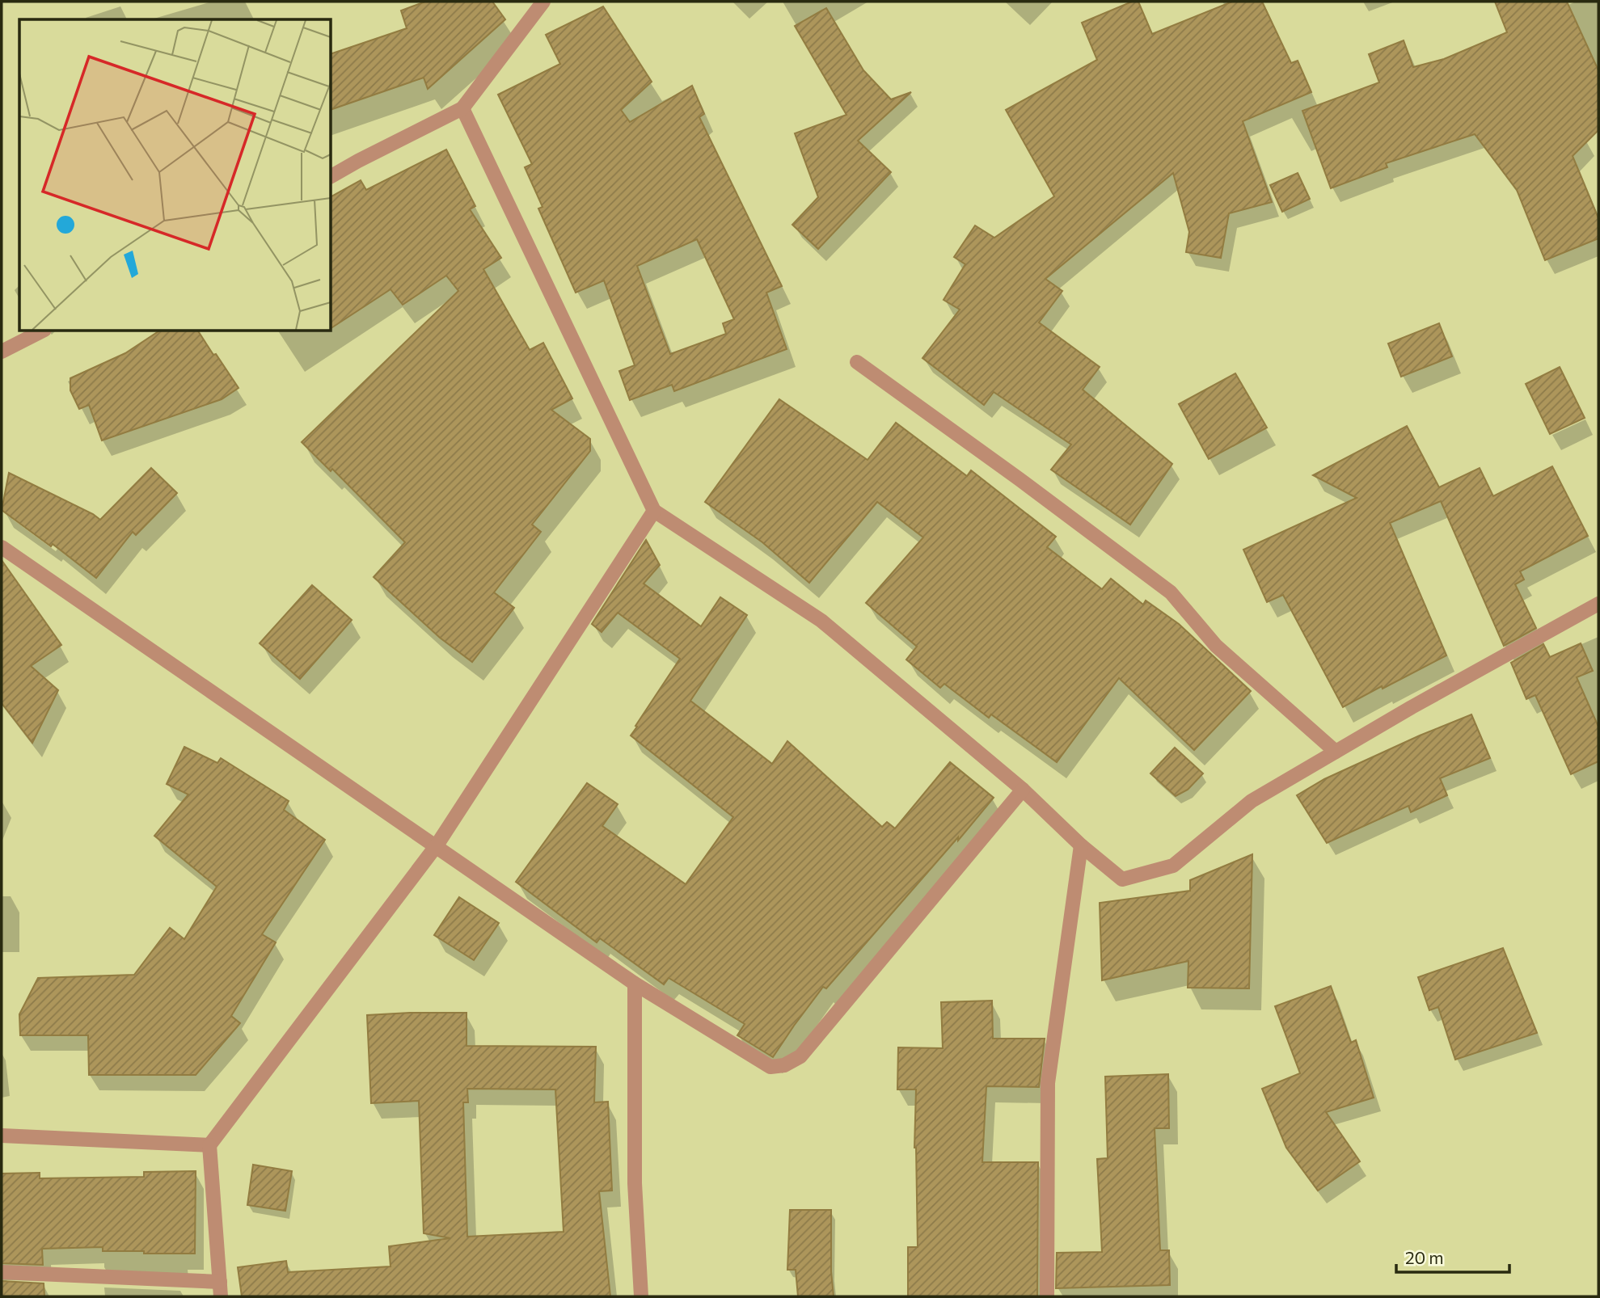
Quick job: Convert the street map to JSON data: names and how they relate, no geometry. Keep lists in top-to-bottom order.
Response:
{
  "scale_bar": "20 m"
}
